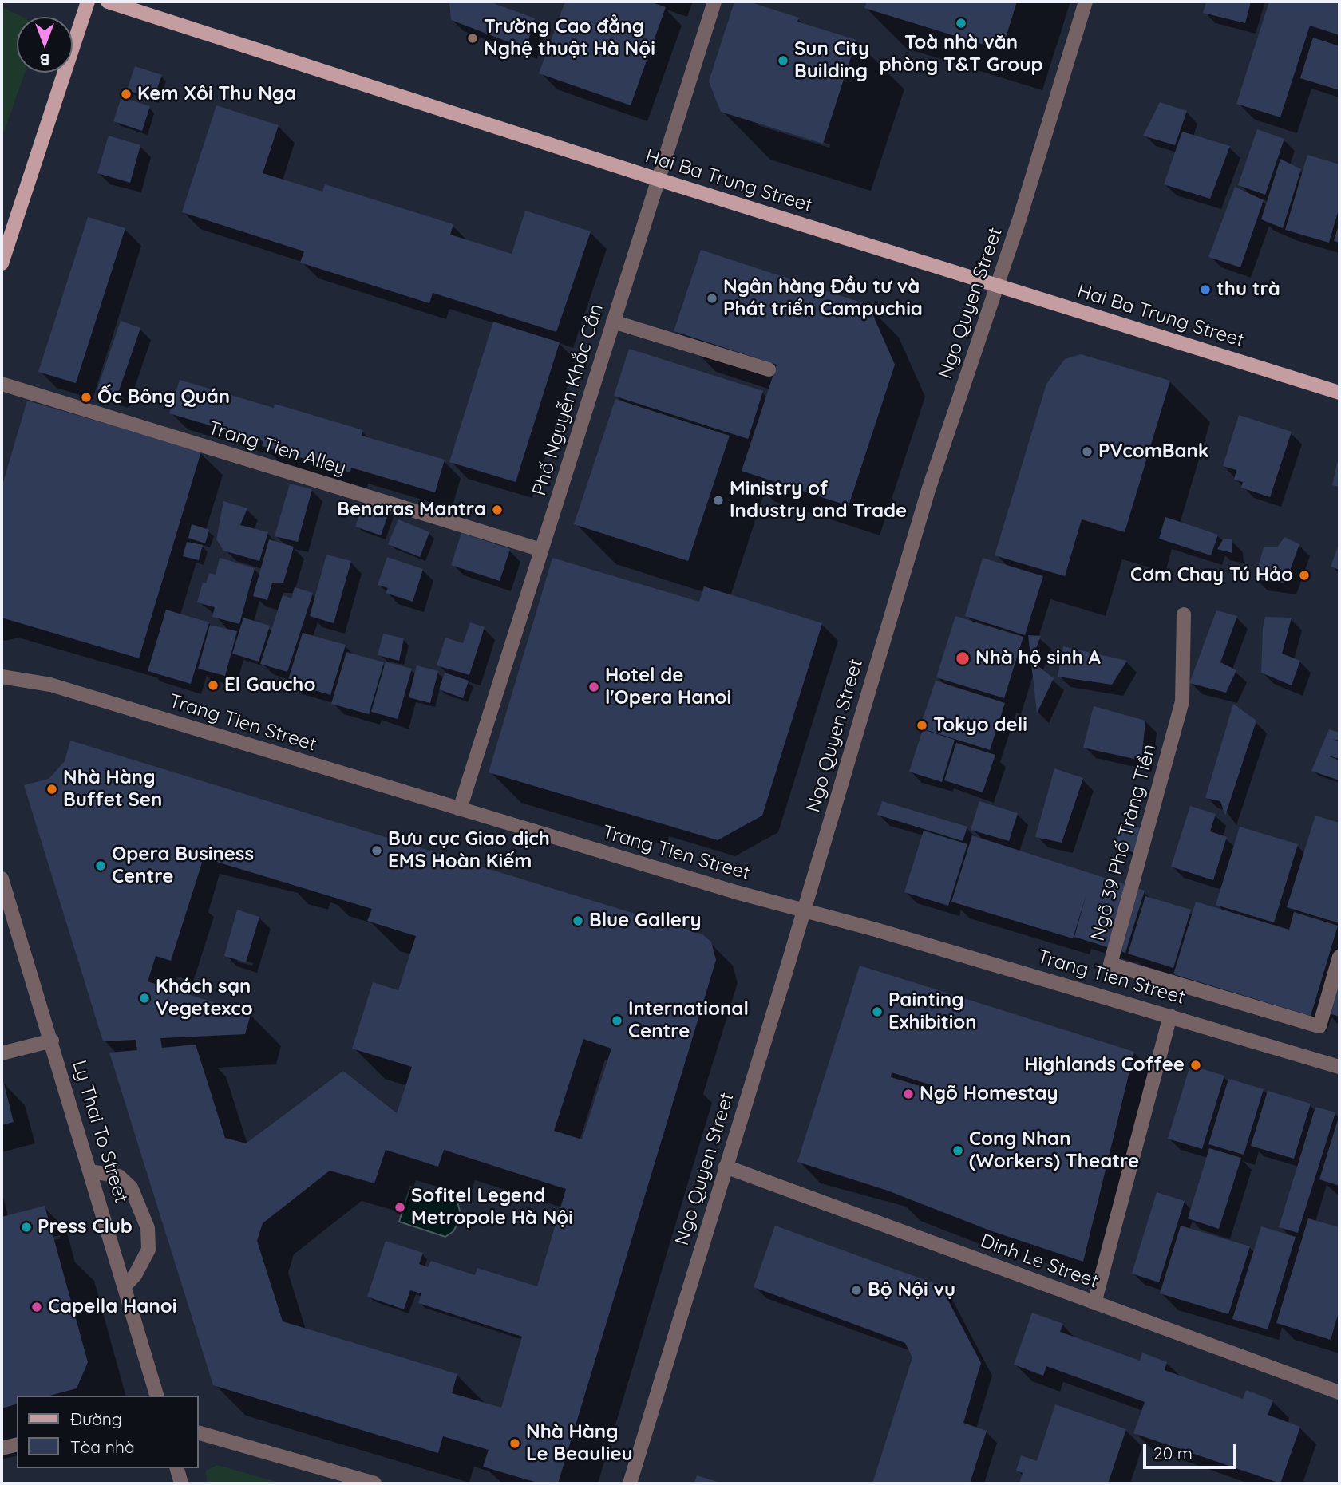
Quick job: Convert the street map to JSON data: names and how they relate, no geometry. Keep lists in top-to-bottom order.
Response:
{
  "streets": {
    "main road": ["Hai Ba Trung Street"],
    "street": [
      "Ngo Quyen Street",
      "Phố Nguyễn Khắc Cần",
      "Trang Tien Alley",
      "Trang Tien Street",
      "Ngõ 39 Phố Tràng Tiền",
      "Ly Thai To Street",
      "Dinh Le Street"
    ]
  },
  "crossings": [
    ["Hai Ba Trung Street", "Ngo Quyen Street"],
    ["Hai Ba Trung Street", "Phố Nguyễn Khắc Cần"],
    ["Ngo Quyen Street", "Trang Tien Street"],
    ["Ngo Quyen Street", "Dinh Le Street"],
    ["Phố Nguyễn Khắc Cần", "Trang Tien Alley"],
    ["Phố Nguyễn Khắc Cần", "Trang Tien Street"]
  ],
  "places": [
    "Toà nhà văn phòng T&T Group",
    "Trường Cao đẳng Nghệ thuật Hà Nội",
    "Sun City Building",
    "Kem Xôi Thu Nga",
    "thu trà",
    "Ngân hàng Đầu tư và Phát triển Campuchia",
    "Ốc Bông Quán",
    "PVcomBank",
    "Ministry of Industry and Trade",
    "Benaras Mantra",
    "Cơm Chay Tú Hảo",
    "Nhà hộ sinh A",
    "El Gaucho",
    "Hotel de l'Opera Hanoi",
    "Tokyo deli",
    "Nhà Hàng Buffet Sen",
    "Bưu cục Giao dịch EMS Hoàn Kiếm",
    "Opera Business Centre",
    "Blue Gallery",
    "Khách sạn Vegetexco",
    "Painting Exhibition",
    "International Centre",
    "Highlands Coffee",
    "Ngõ Homestay",
    "Cong Nhan (Workers) Theatre",
    "Sofitel Legend Metropole Hà Nội",
    "Press Club",
    "Bộ Nội vụ",
    "Capella Hanoi",
    "Nhà Hàng Le Beaulieu"
  ],
  "legend": ["Đường", "Tòa nhà"],
  "scale_bar": "20 m",
  "north": "bottom"
}
